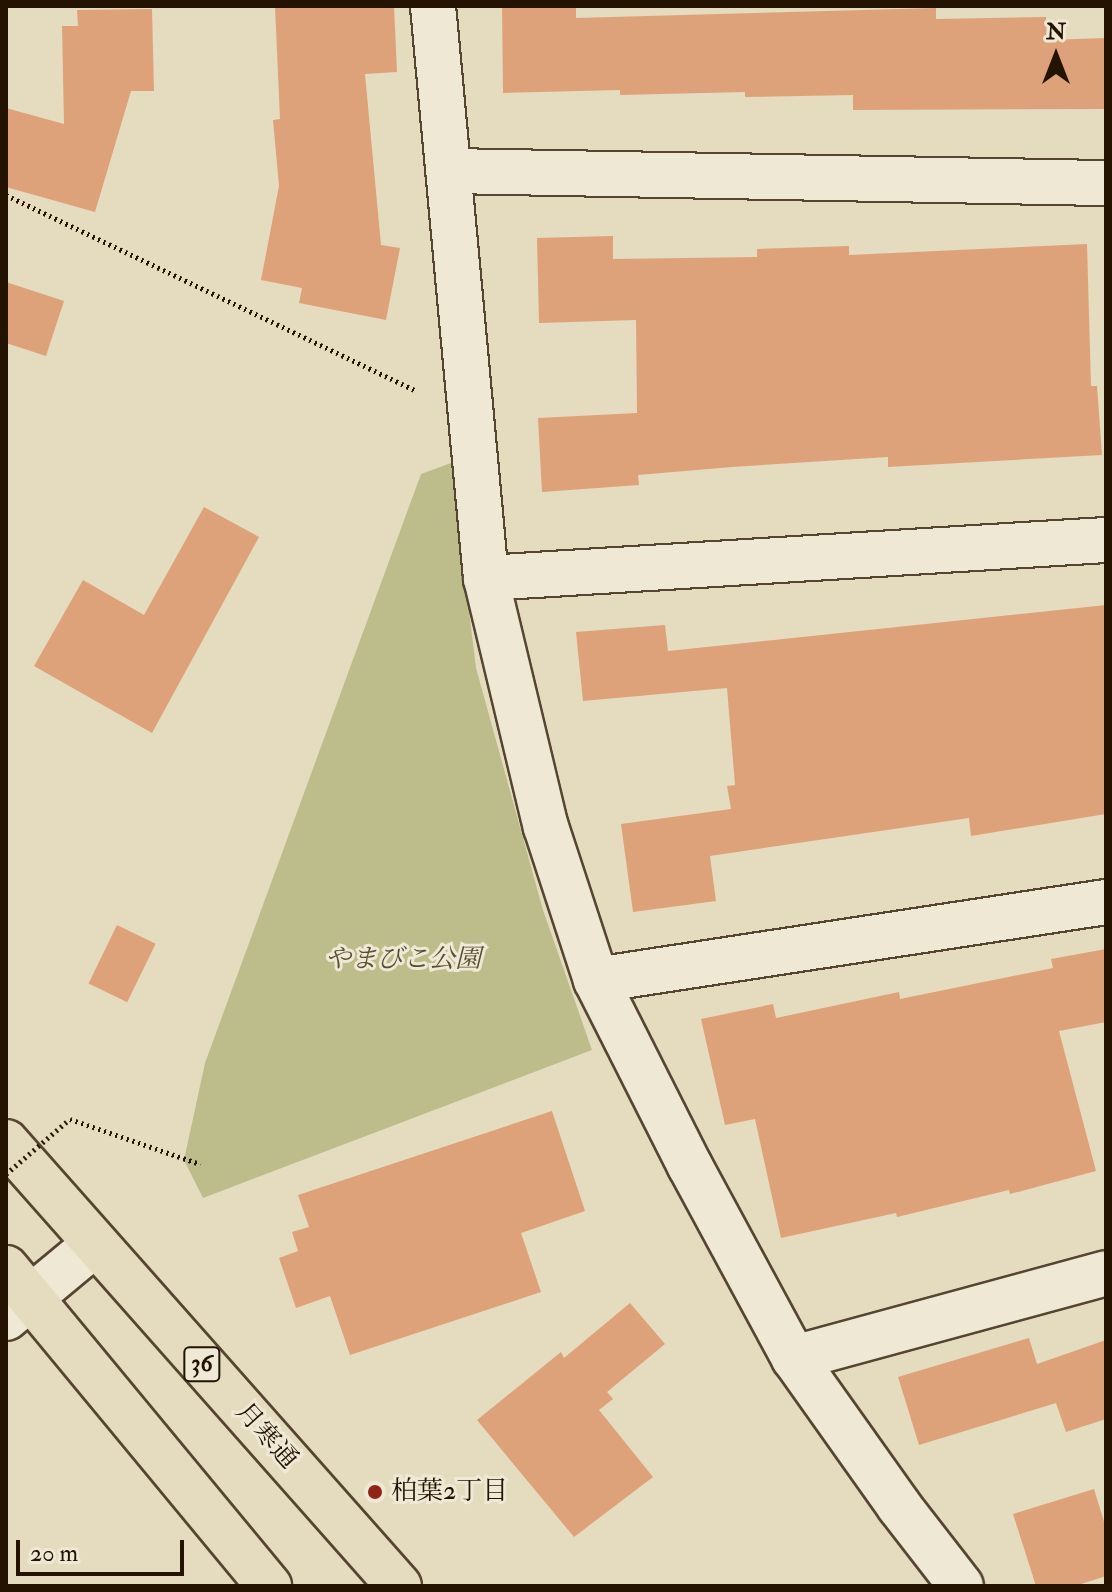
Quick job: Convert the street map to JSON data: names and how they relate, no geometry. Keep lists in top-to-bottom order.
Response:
{
  "streets": {
    "highway": ["36", "月寒通"]
  },
  "parks": ["やまびこ公園"],
  "places": ["柏葉2丁目"],
  "scale_bar": "20 m",
  "north": "top"
}
